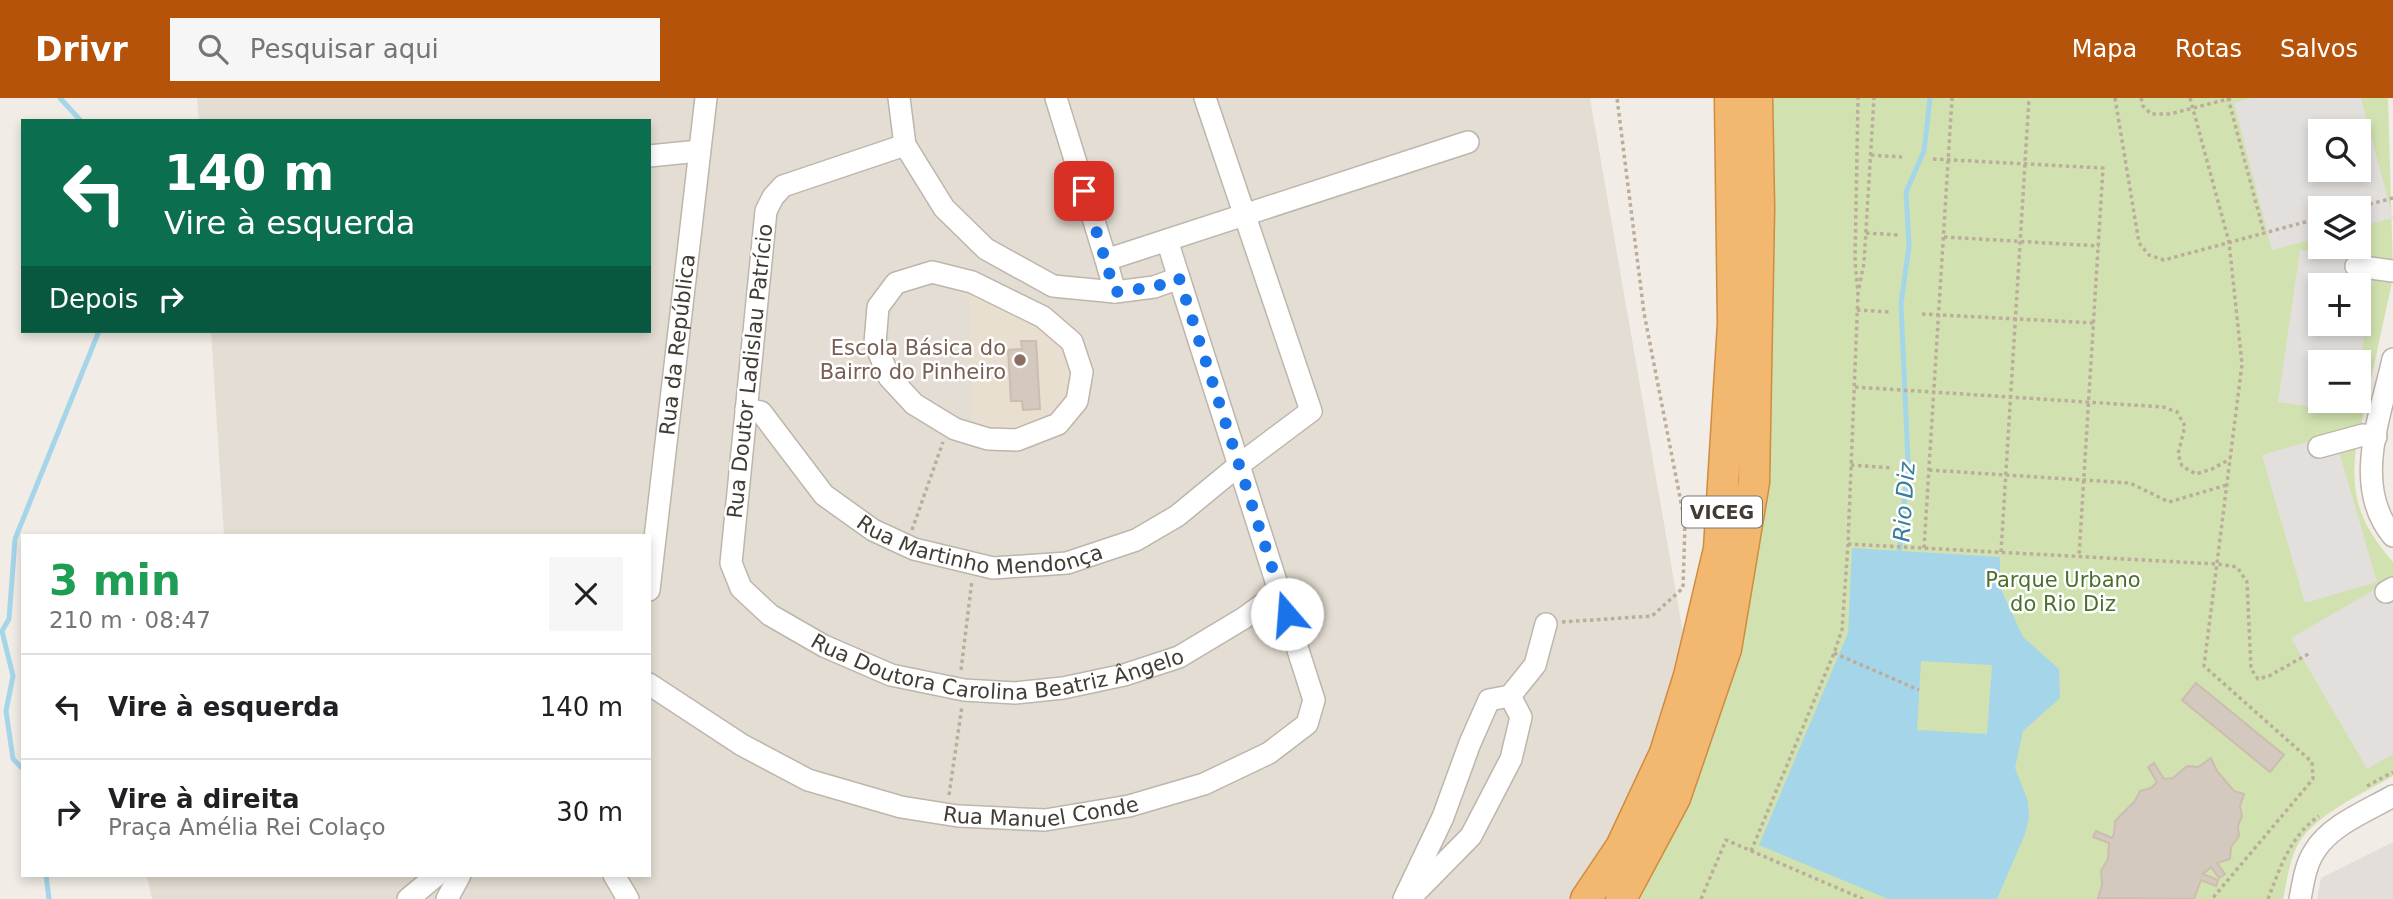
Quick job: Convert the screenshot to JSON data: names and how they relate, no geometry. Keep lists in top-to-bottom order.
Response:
{
  "streets": {
    "highway": ["VICEG"],
    "street": [
      "Rua da República",
      "Rua Doutor Ladislau Patrício",
      "Rua Martinho Mendonça",
      "Rua Doutora Carolina Beatriz Ângelo",
      "Rua Manuel Conde"
    ]
  },
  "crossings": [
    ["Rua Doutor Ladislau Patrício", "Rua Martinho Mendonça"],
    ["Rua Doutor Ladislau Patrício", "Rua Doutora Carolina Beatriz Ângelo"],
    ["Rua Martinho Mendonça", "Rua Manuel Conde"],
    ["Rua Doutora Carolina Beatriz Ângelo", "Rua Manuel Conde"]
  ],
  "water": ["Rio Diz"],
  "parks": ["Parque Urbano do Rio Diz"],
  "places": ["Escola Básica do Bairro do Pinheiro"],
  "page": {
    "header": "Drivr",
    "search": "Pesquisar aqui",
    "nav": ["Mapa", "Rotas", "Salvos"],
    "map_buttons": ["+", "−"],
    "turn": ["140 m", "Vire à esquerda"],
    "then": "Depois",
    "heading": ["3 min", "210 m · 08:47"],
    "list": [
      {
        "name": "Vire à esquerda",
        "value": "140 m"
      },
      {
        "name": "Vire à direita",
        "note": "Praça Amélia Rei Colaço",
        "value": "30 m"
      }
    ]
  }
}
